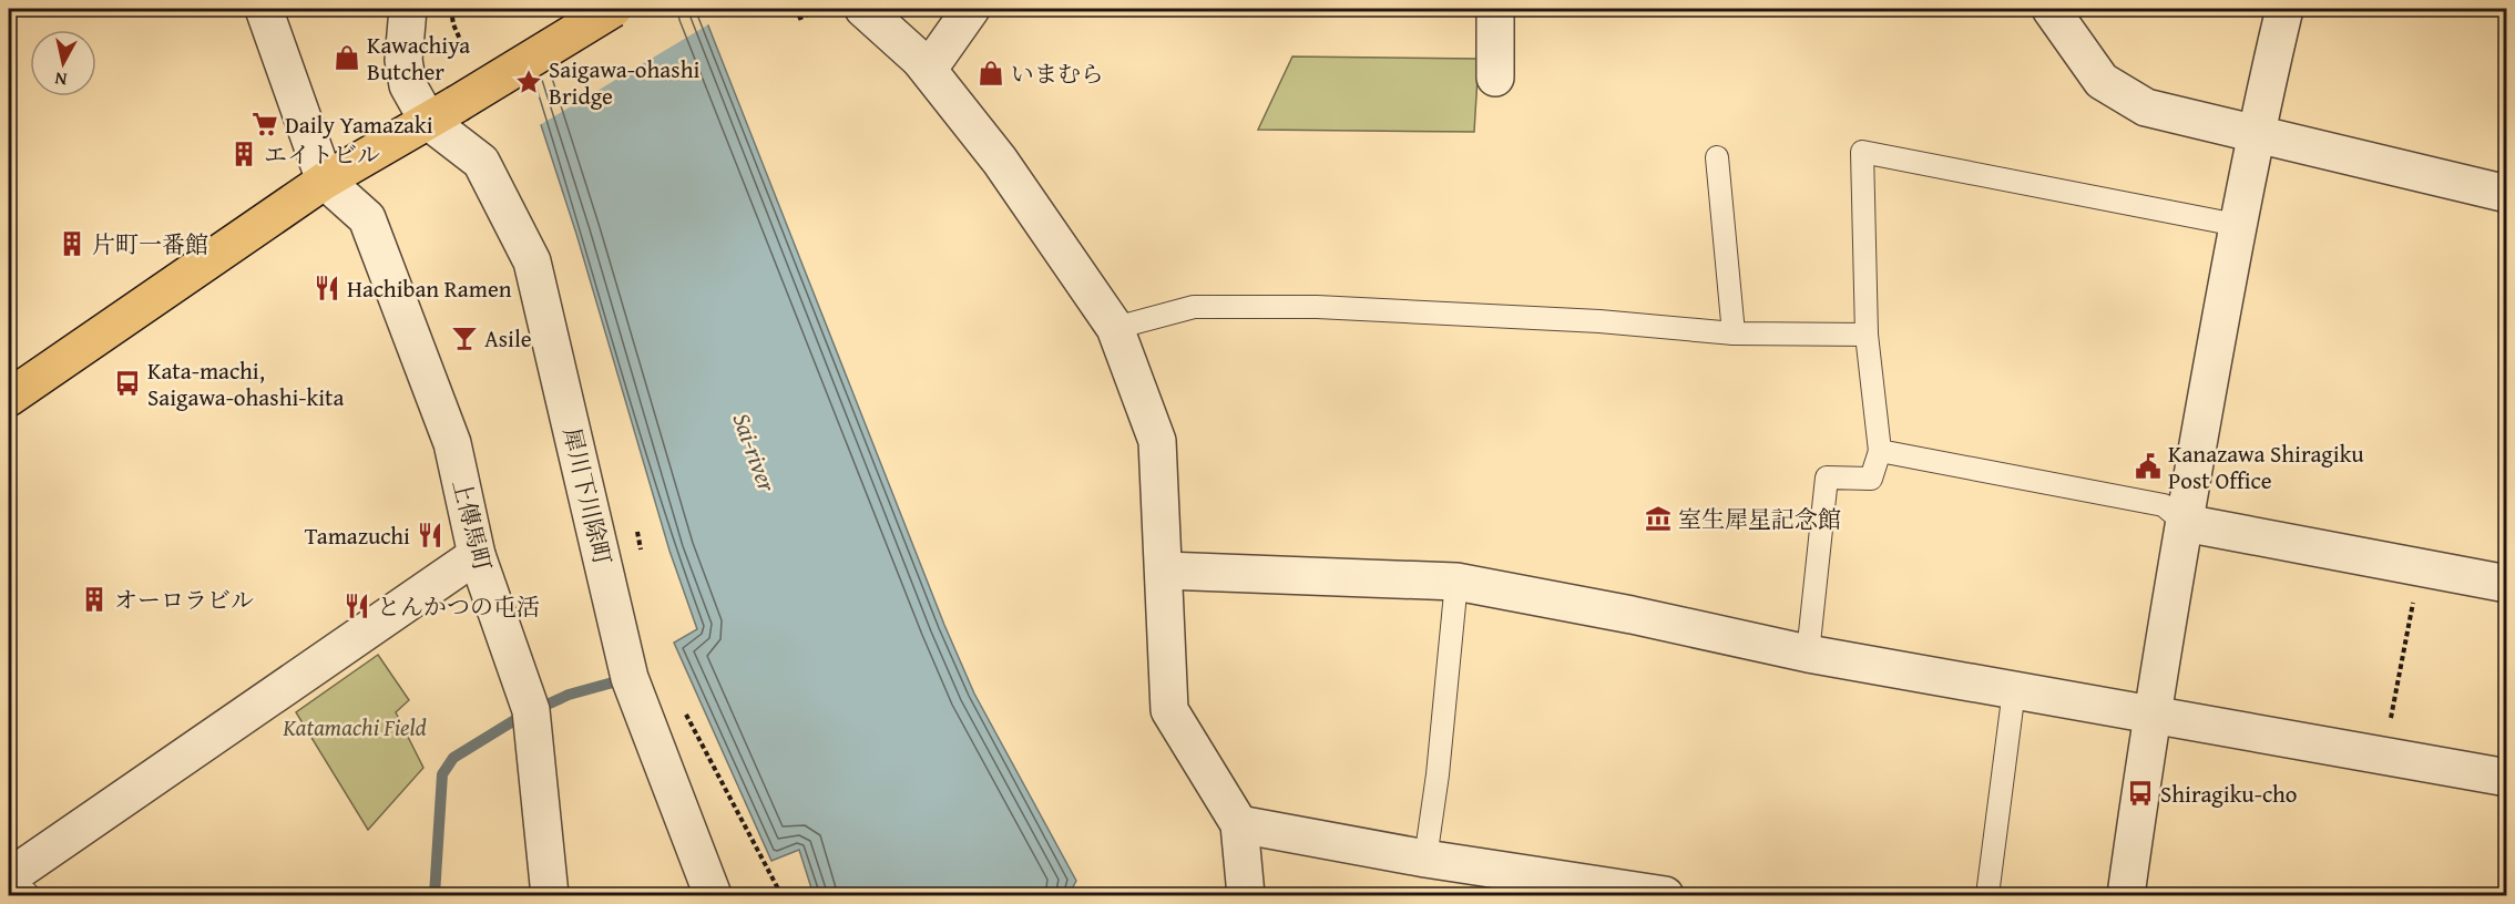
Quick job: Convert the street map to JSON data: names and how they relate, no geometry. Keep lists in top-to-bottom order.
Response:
{
  "streets": {
    "street": ["犀川下川除町", "上傳馬町"]
  },
  "water": ["Sai-river"],
  "parks": ["Katamachi Field"],
  "places": {
    "shop": ["Kawachiya Butcher", "いまむら"],
    "place": ["Saigawa-ohashi Bridge"],
    "supermarket": ["Daily Yamazaki"],
    "building": ["エイトビル", "片町一番館", "オーロラビル"],
    "restaurant": ["Hachiban Ramen", "Tamazuchi", "とんかつの屯活"],
    "bar": ["Asile"],
    "bus stop": ["Kata-machi, Saigawa-ohashi-kita", "Shiragiku-cho"],
    "public building": ["Kanazawa Shiragiku Post Office"],
    "museum": ["室生犀星記念館"]
  },
  "north": "bottom"
}
